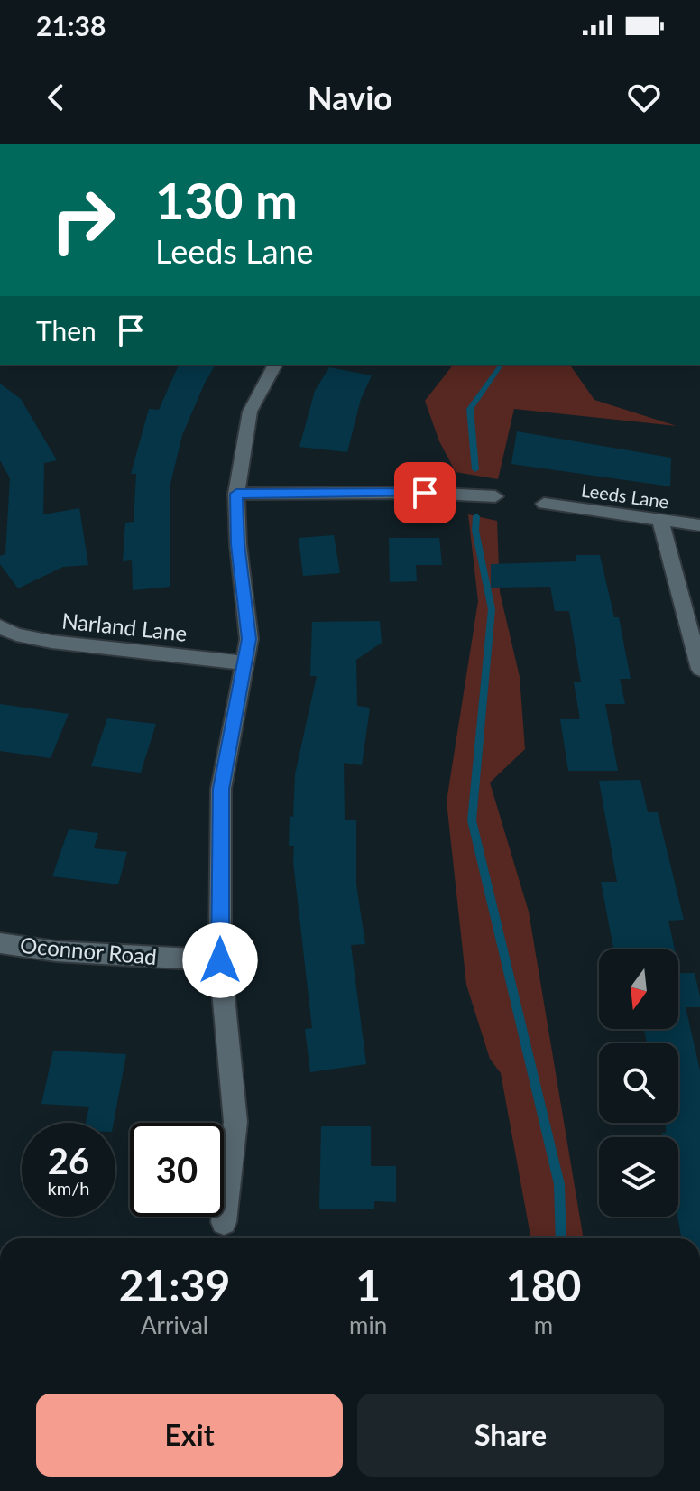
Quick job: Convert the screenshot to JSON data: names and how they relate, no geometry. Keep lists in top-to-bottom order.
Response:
{
  "streets": {
    "street": ["Leeds Lane", "Narland Lane", "Oconnor Road"]
  },
  "north": "bottom",
  "page": {
    "status": "21:38",
    "header": "Navio",
    "turn": ["130 m", "Leeds Lane"],
    "then": "Then",
    "speed": "26 km/h",
    "limit": "30",
    "eta": [
      "21:39",
      "Arrival",
      "1",
      "min",
      "180",
      "m"
    ],
    "buttons": ["Exit", "Share"]
  }
}
